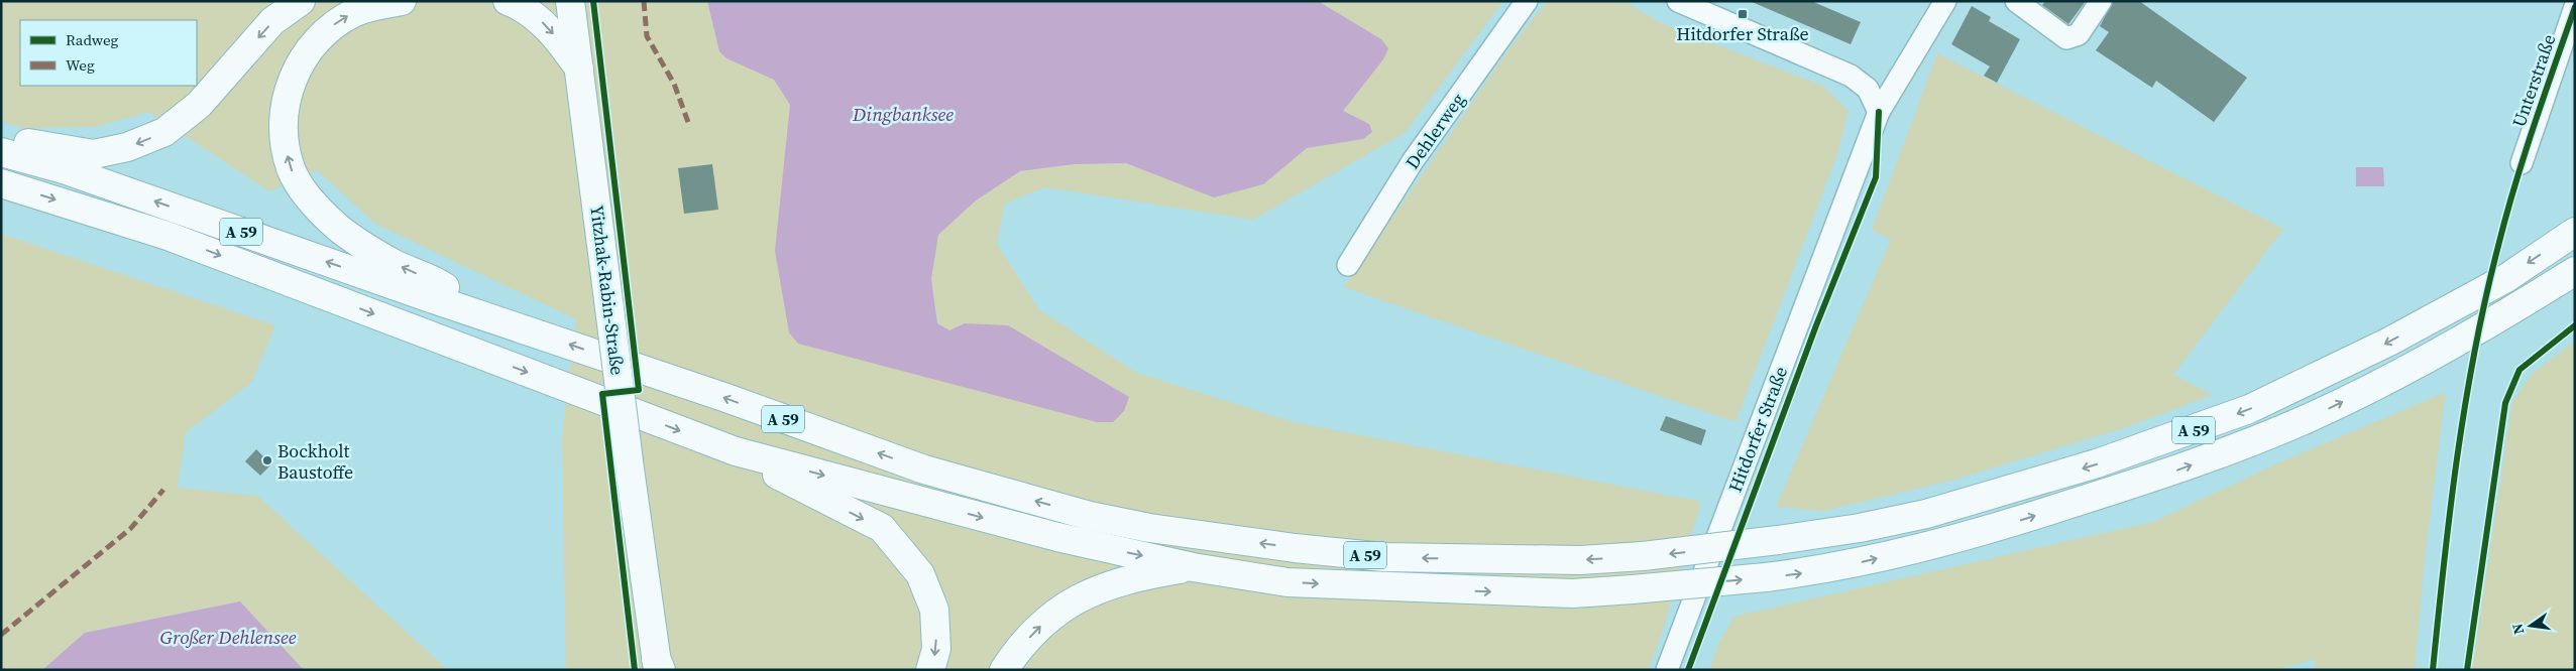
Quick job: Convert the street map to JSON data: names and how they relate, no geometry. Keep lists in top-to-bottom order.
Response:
{
  "streets": {
    "main road": ["A 59", "Yitzhak-Rabin-Straße"],
    "street": ["Unterstraße", "Dehlerweg", "Hitdorfer Straße"]
  },
  "water": ["Dingbanksee", "Großer Dehlensee"],
  "places": {
    "transit": ["Hitdorfer Straße"],
    "other": ["Bockholt Baustoffe"]
  },
  "legend": ["Radweg", "Weg"],
  "north": "left"
}
